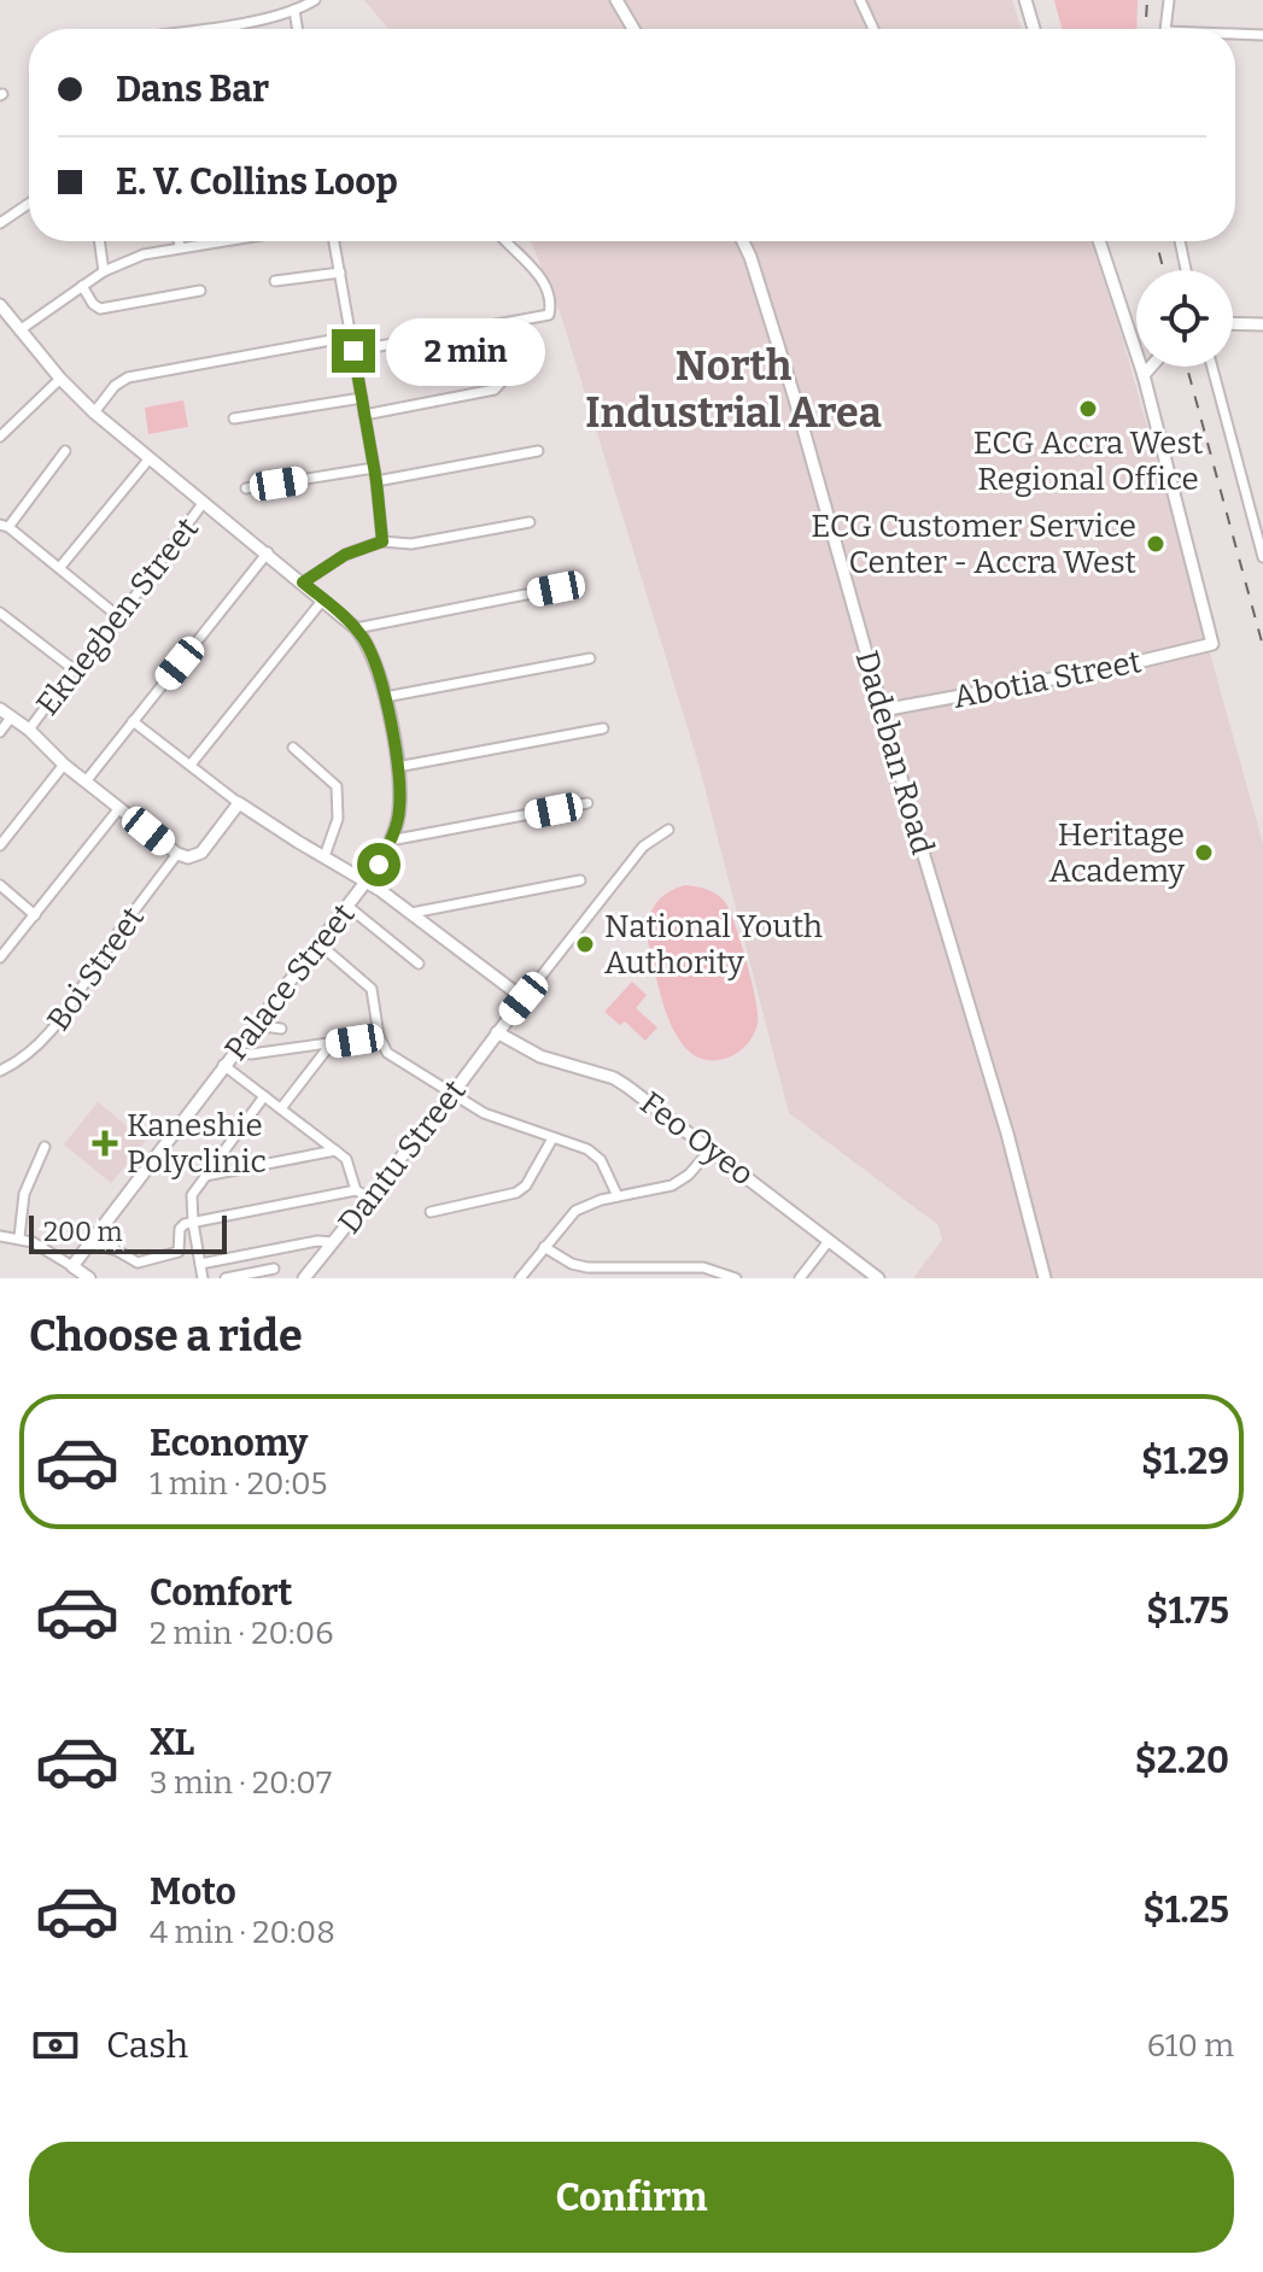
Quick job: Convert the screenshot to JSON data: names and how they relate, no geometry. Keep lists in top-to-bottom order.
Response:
{
  "streets": {
    "street": [
      "Ekuegben Street",
      "Abotia Street",
      "Dadeban Road",
      "Boi Street",
      "Palace Street",
      "Feo Oyeo",
      "Dantu Street"
    ]
  },
  "crossings": [
    ["Ekuegben Street", "Palace Street"],
    ["Abotia Street", "Dadeban Road"],
    ["Feo Oyeo", "Dantu Street"]
  ],
  "districts": ["North Industrial Area"],
  "places": {
    "other": [
      "ECG Accra West Regional Office",
      "ECG Customer Service Center - Accra West",
      "Heritage Academy",
      "National Youth Authority"
    ],
    "health": ["Kaneshie Polyclinic"]
  },
  "scale_bar": "200 m",
  "page": {
    "banner": ["Dans Bar", "E. V. Collins Loop"],
    "bubble": "2 min",
    "scale": "200 m",
    "heading": "Choose a ride",
    "list": [
      {
        "name": "Economy",
        "note": "1 min · 20:05",
        "value": "$1.29"
      },
      {
        "name": "Comfort",
        "note": "2 min · 20:06",
        "value": "$1.75"
      },
      {
        "name": "XL",
        "note": "3 min · 20:07",
        "value": "$2.20"
      },
      {
        "name": "Moto",
        "note": "4 min · 20:08",
        "value": "$1.25"
      }
    ],
    "pay": ["Cash", "610 m"],
    "buttons": "Confirm"
  }
}
